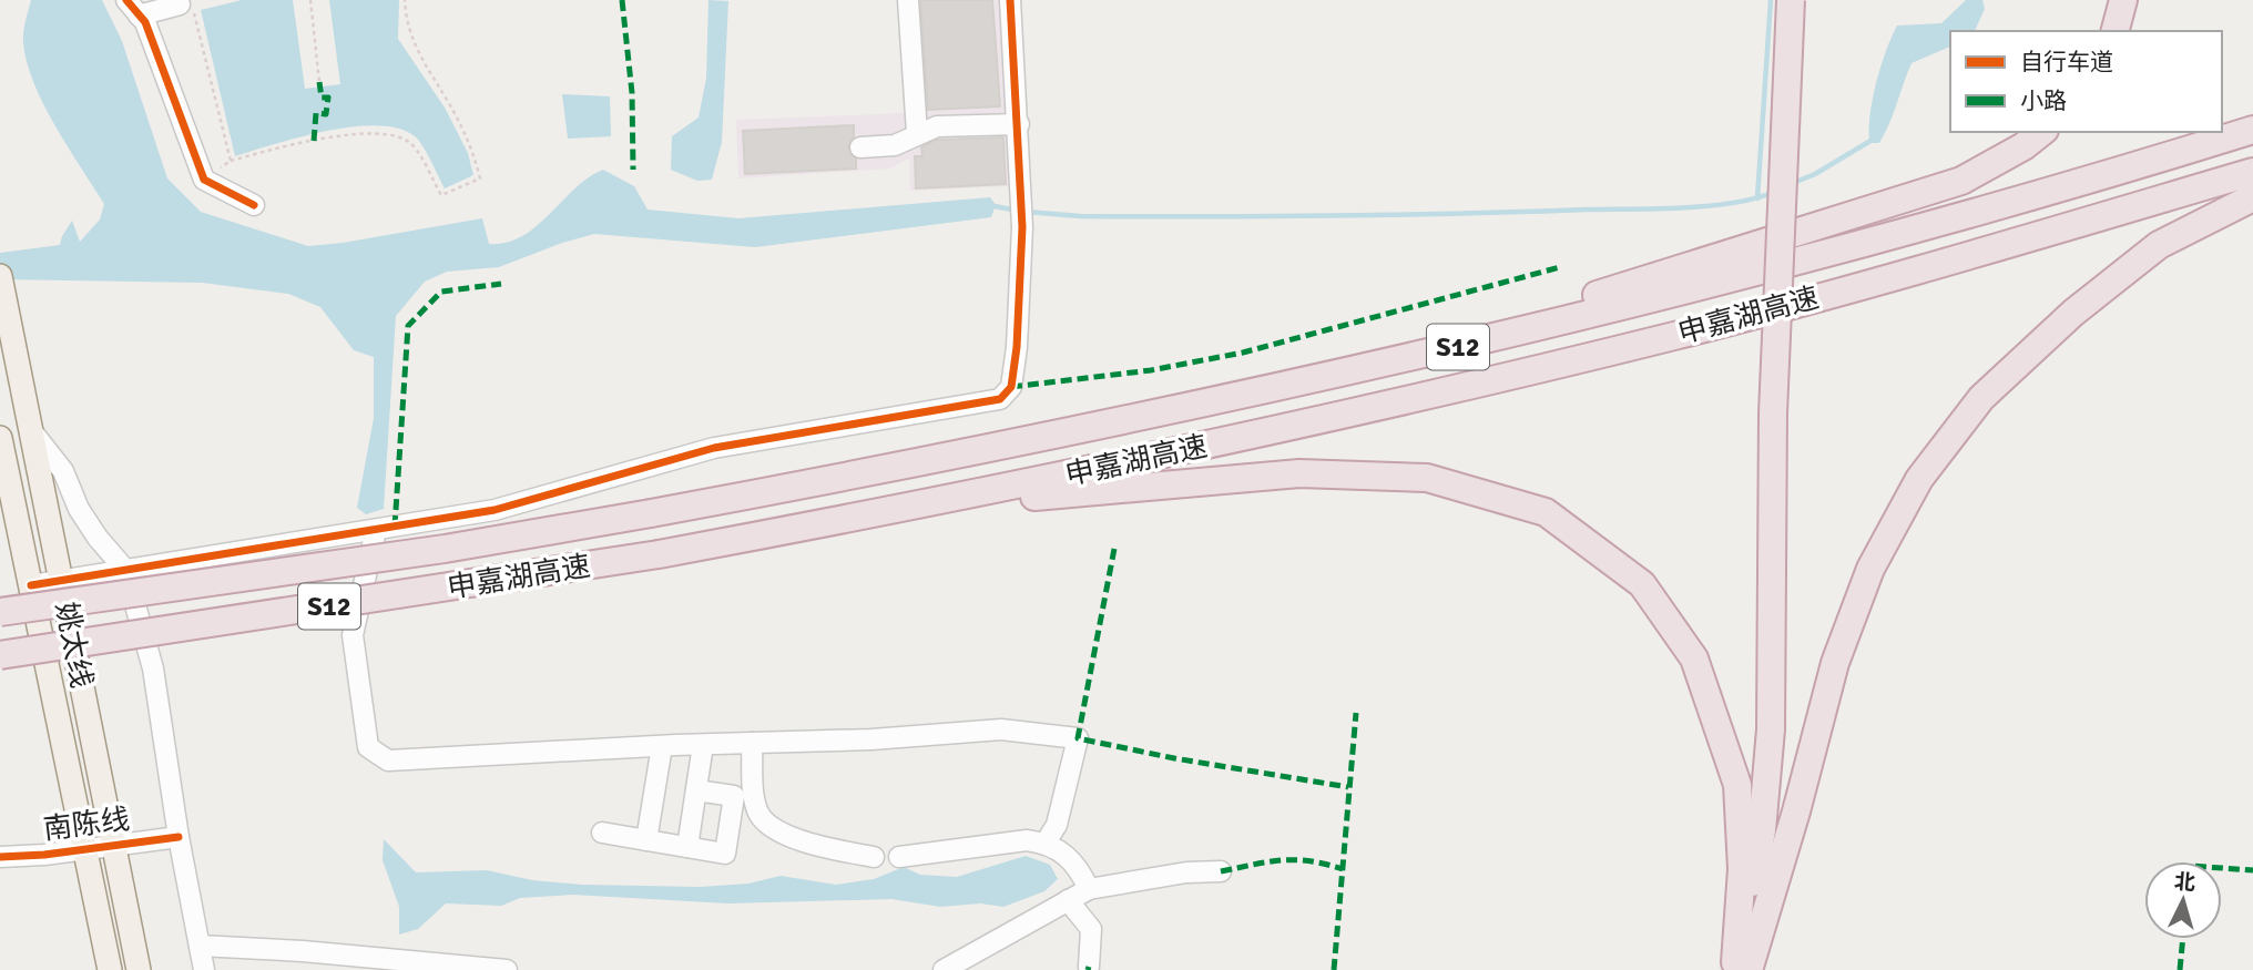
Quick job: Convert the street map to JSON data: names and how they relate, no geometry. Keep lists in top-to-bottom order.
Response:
{
  "streets": {
    "highway": ["申嘉湖高速", "S12"],
    "main road": ["姚太线"],
    "street": ["南陈线"]
  },
  "crossings": [
    ["姚太线", "南陈线"]
  ],
  "legend": ["自行车道", "小路"],
  "north": "top"
}
